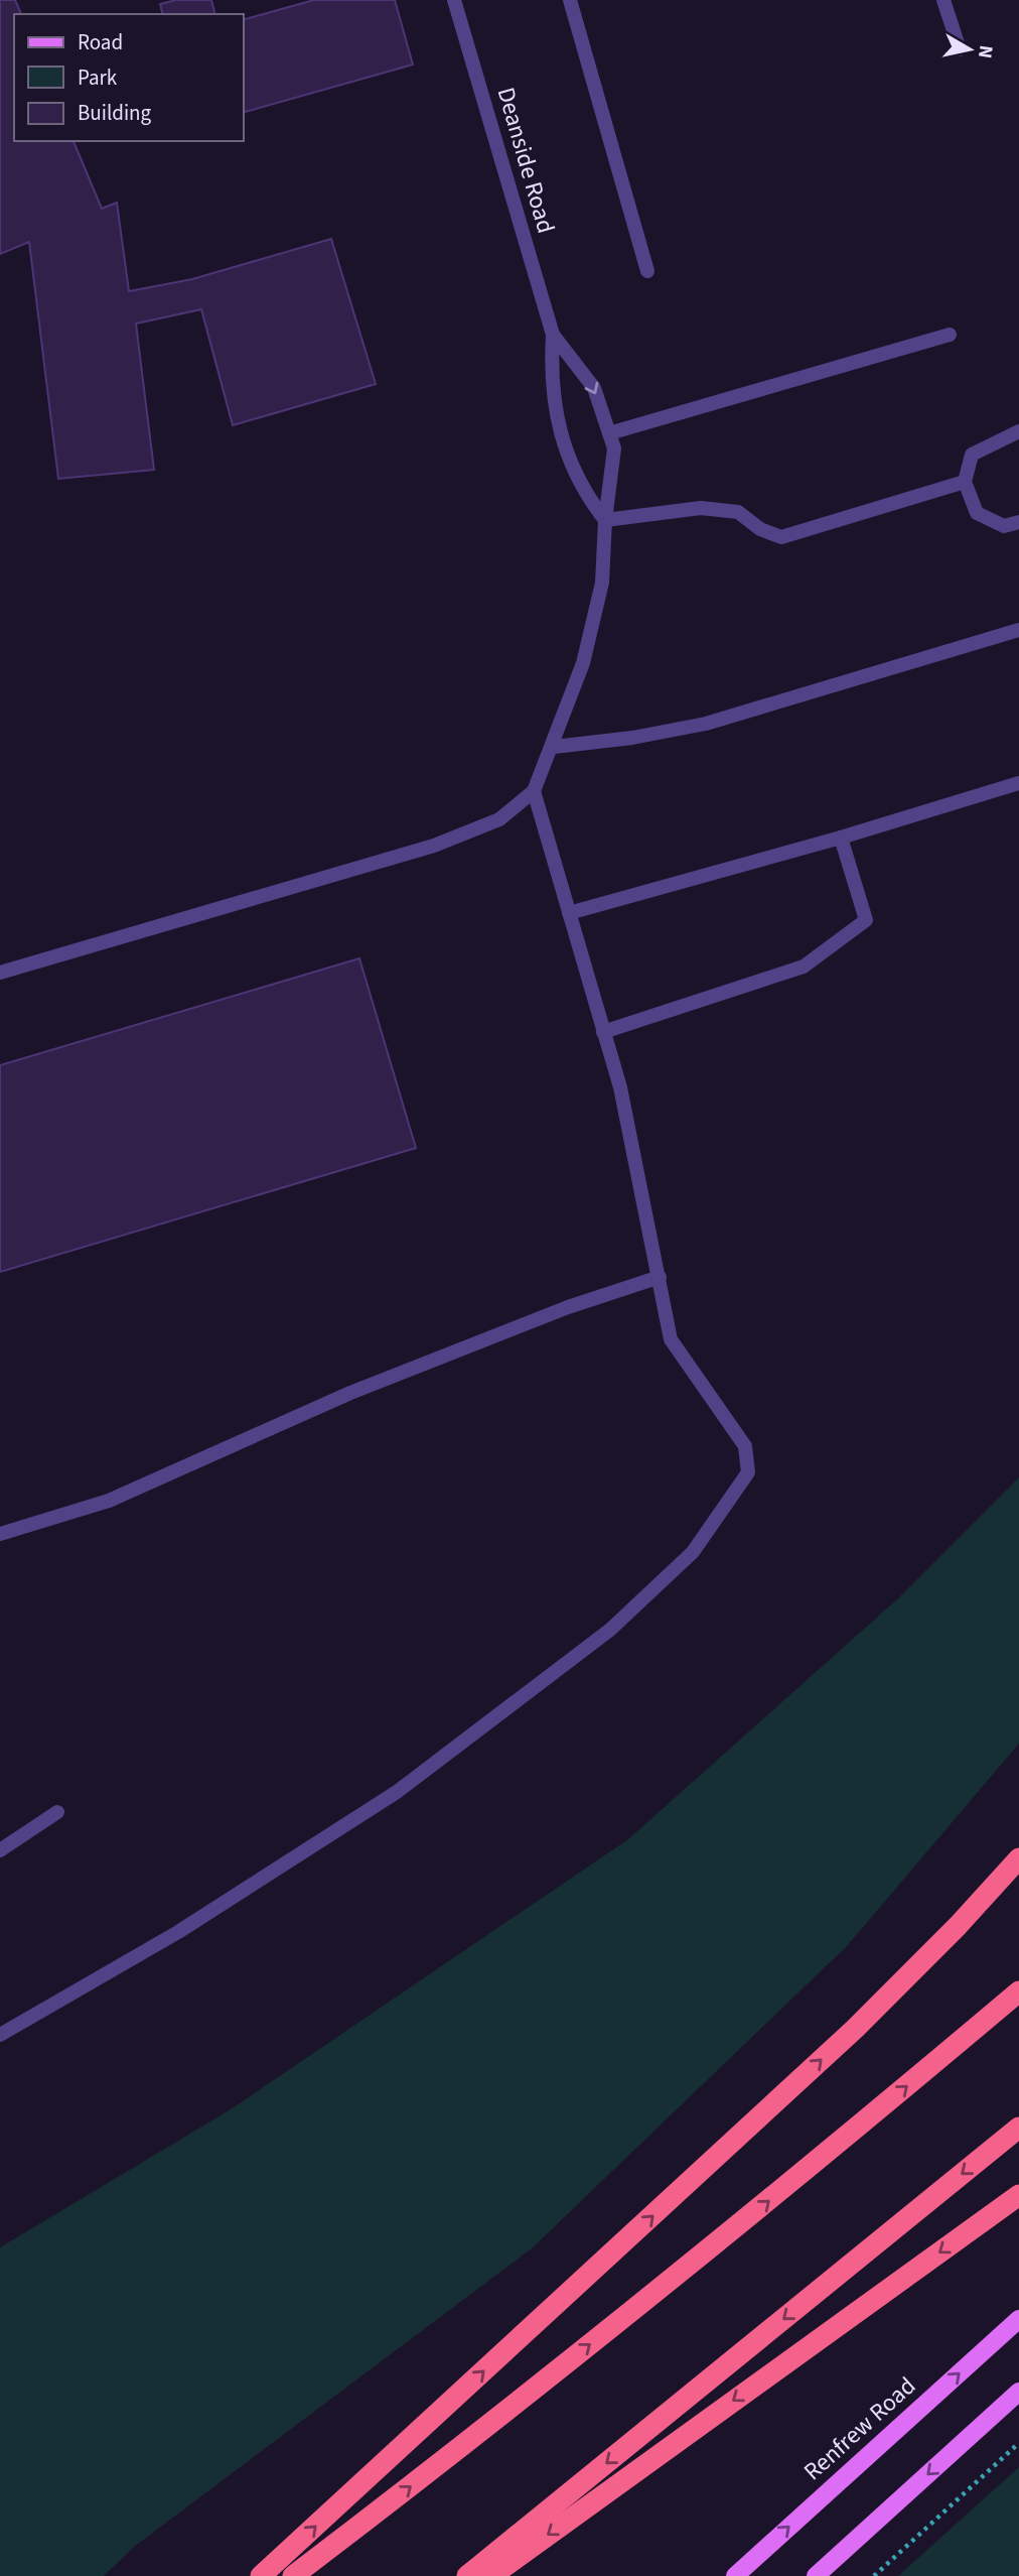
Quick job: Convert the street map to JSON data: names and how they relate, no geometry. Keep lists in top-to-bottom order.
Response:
{
  "streets": {
    "main road": ["Renfrew Road"],
    "street": ["Deanside Road"]
  },
  "legend": ["Road", "Park", "Building"],
  "north": "right"
}
